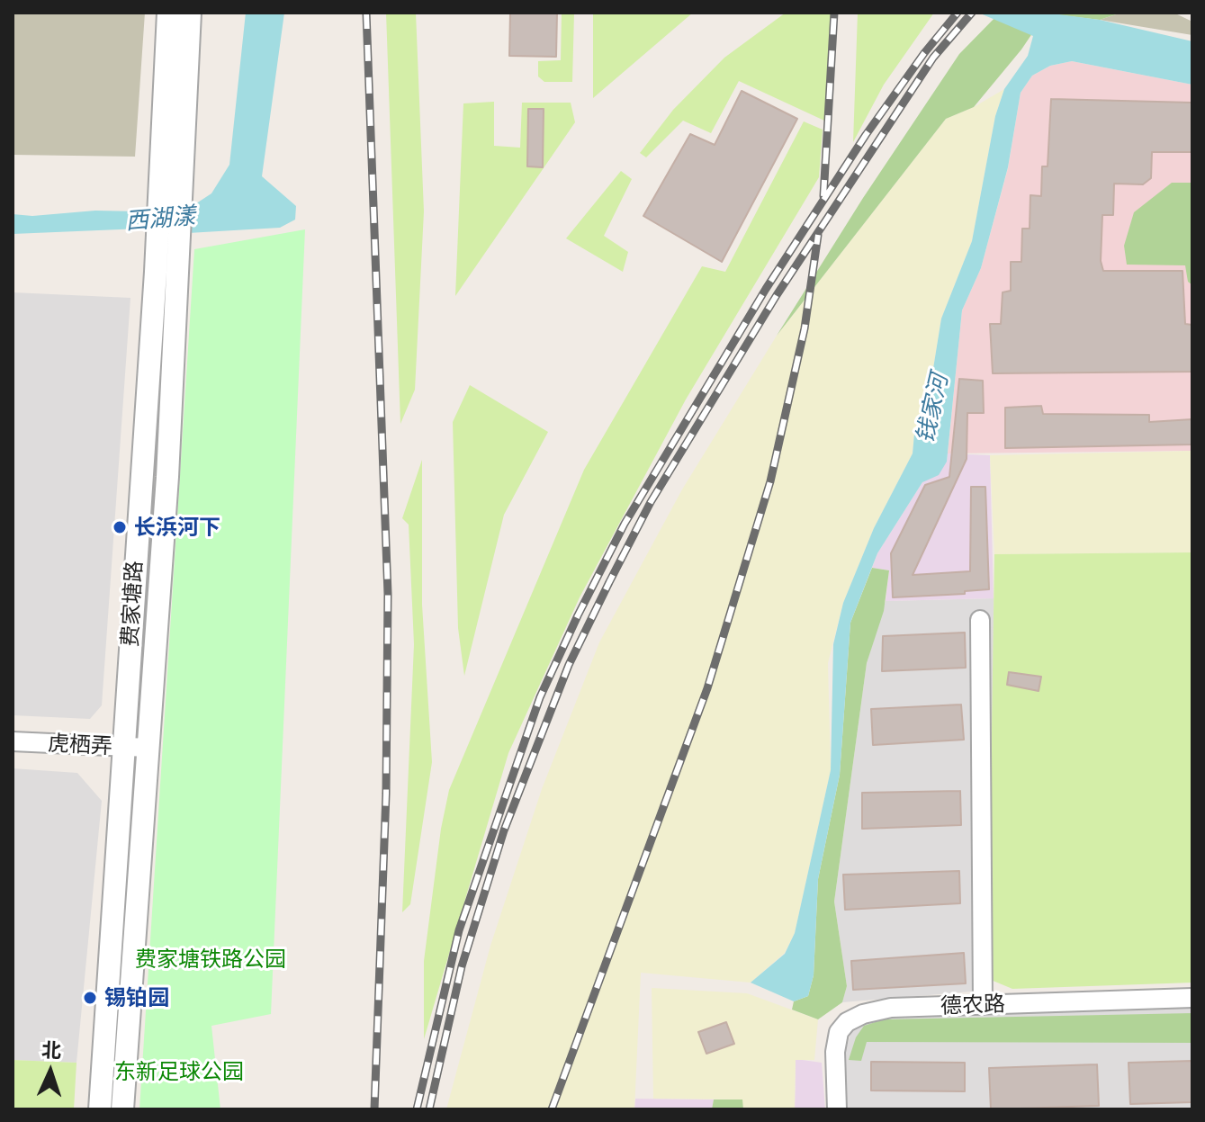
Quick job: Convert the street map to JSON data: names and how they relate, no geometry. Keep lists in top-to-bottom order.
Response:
{
  "streets": {
    "street": ["费家塘路", "虎栖弄", "德农路"]
  },
  "crossings": [
    ["费家塘路", "虎栖弄"]
  ],
  "water": ["西湖漾", "钱家河"],
  "parks": ["费家塘铁路公园", "东新足球公园"],
  "places": ["长浜河下", "锡铂园"],
  "north": "top"
}
